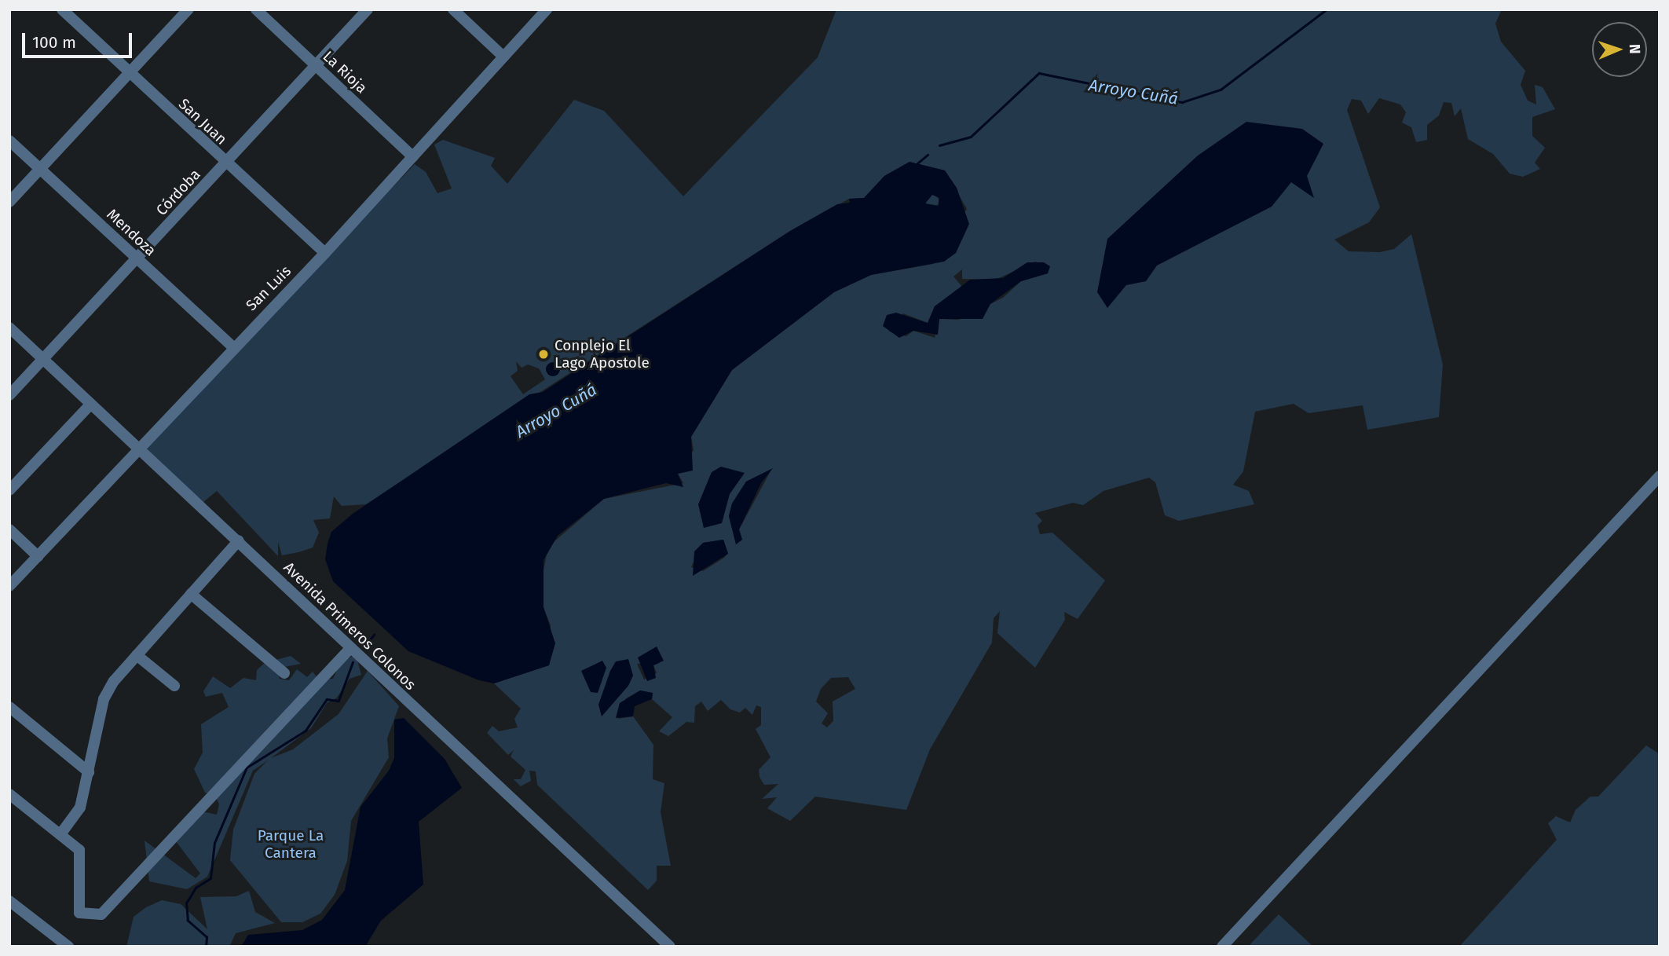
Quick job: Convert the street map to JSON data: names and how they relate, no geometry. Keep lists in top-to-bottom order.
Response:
{
  "streets": {
    "street": [
      "La Rioja",
      "San Juan",
      "Córdoba",
      "Mendoza",
      "San Luis",
      "Avenida Primeros Colonos"
    ]
  },
  "crossings": [
    ["La Rioja", "Córdoba"],
    ["La Rioja", "San Luis"],
    ["San Juan", "Córdoba"],
    ["San Juan", "San Luis"],
    ["Córdoba", "Mendoza"],
    ["Córdoba", "Avenida Primeros Colonos"],
    ["Mendoza", "San Luis"],
    ["San Luis", "Avenida Primeros Colonos"]
  ],
  "water": ["Arroyo Cuñá"],
  "parks": ["Parque La Cantera"],
  "places": ["Conplejo El Lago Apostole"],
  "scale_bar": "100 m",
  "north": "right"
}
